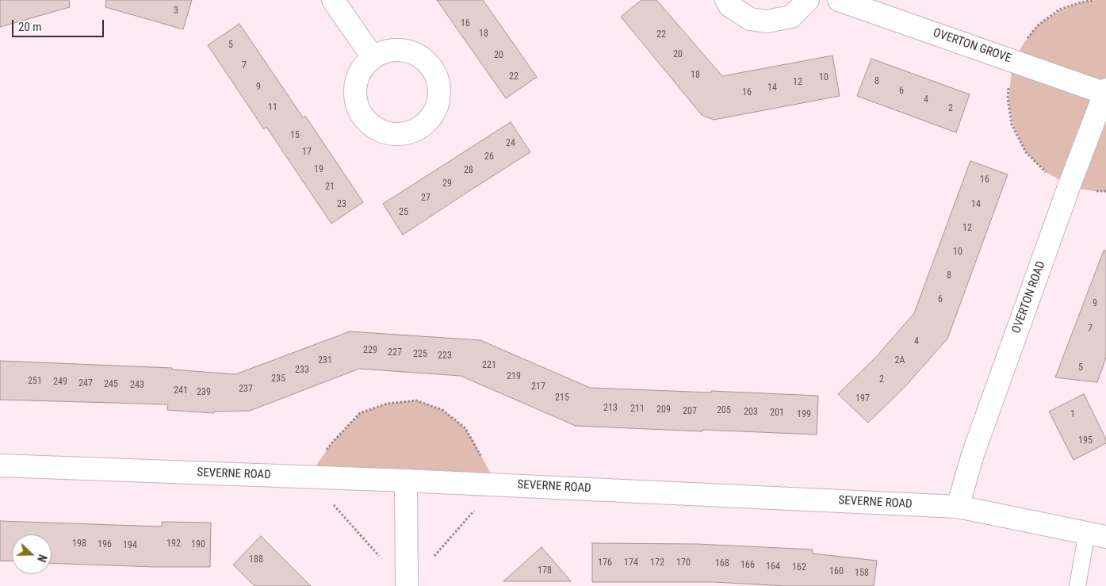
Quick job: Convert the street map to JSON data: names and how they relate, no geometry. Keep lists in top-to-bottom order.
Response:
{
  "streets": {
    "street": ["OVERTON GROVE", "OVERTON ROAD", "SEVERNE ROAD"]
  },
  "crossings": [
    ["OVERTON GROVE", "OVERTON ROAD"],
    ["OVERTON ROAD", "SEVERNE ROAD"]
  ],
  "house_numbers": [
    "3",
    "16",
    "18",
    "22",
    "5",
    "20",
    "20",
    "7",
    "18",
    "22",
    "10",
    "8",
    "12",
    "9",
    "14",
    "6",
    "16",
    "4",
    "11",
    "2",
    "15",
    "24",
    "17",
    "26",
    "19",
    "28",
    "16",
    "29",
    "21",
    "27",
    "23",
    "14",
    "25",
    "12",
    "10",
    "8",
    "6",
    "9",
    "7",
    "4",
    "229",
    "227",
    "225",
    "223",
    "231",
    "2A",
    "221",
    "5",
    "233",
    "219",
    "235",
    "2",
    "251",
    "249",
    "247",
    "245",
    "243",
    "217",
    "237",
    "241",
    "239",
    "215",
    "197",
    "213",
    "211",
    "209",
    "205",
    "207",
    "203",
    "201",
    "199",
    "1",
    "195",
    "198",
    "192",
    "196",
    "190",
    "194",
    "188",
    "176",
    "174",
    "172",
    "170",
    "168",
    "166",
    "164",
    "162",
    "178",
    "160",
    "158"
  ],
  "scale_bar": "20 m",
  "north": "right"
}
